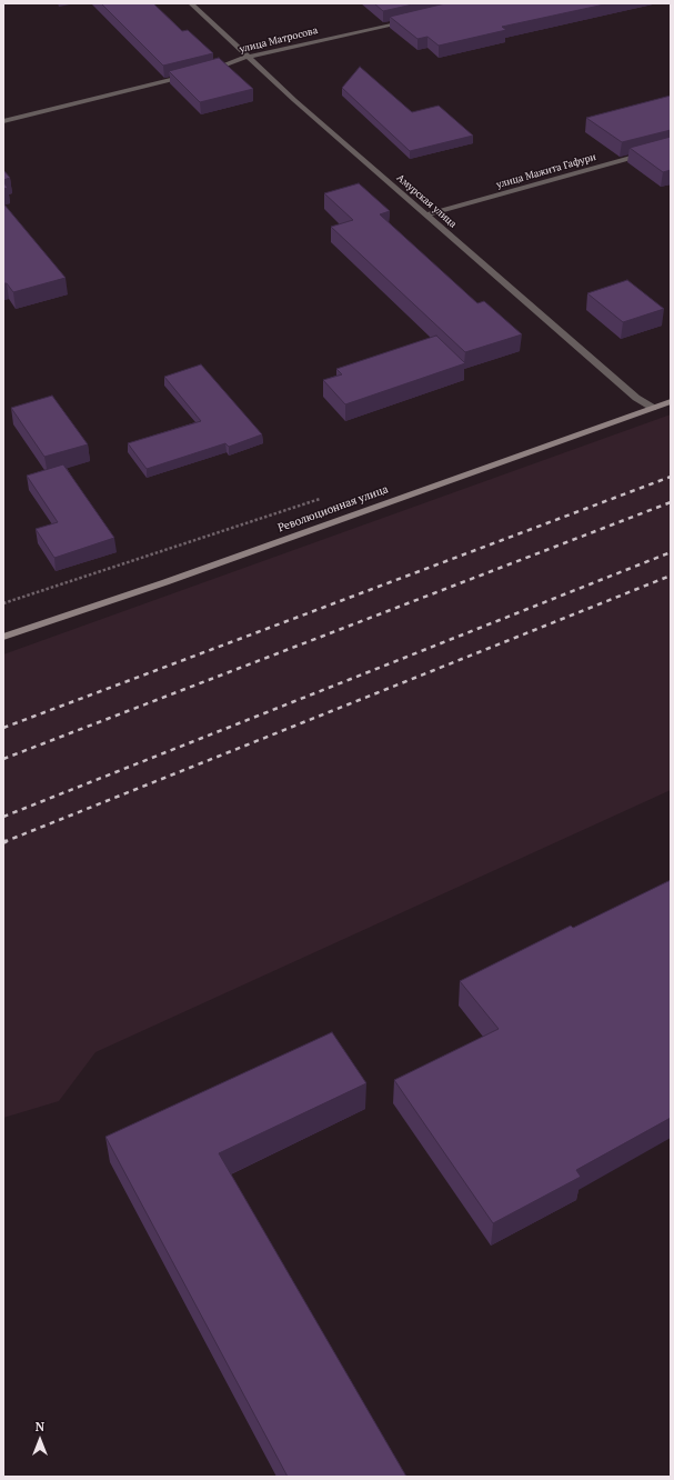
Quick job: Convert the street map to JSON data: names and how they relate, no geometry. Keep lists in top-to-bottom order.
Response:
{
  "streets": {
    "main road": ["Революционная улица"],
    "street": ["улица Матросова", "улица Мажита Гафури", "Амурская улица"]
  },
  "crossings": [
    ["улица Матросова", "Амурская улица"],
    ["улица Мажита Гафури", "Амурская улица"],
    ["Амурская улица", "Революционная улица"]
  ],
  "north": "top"
}
